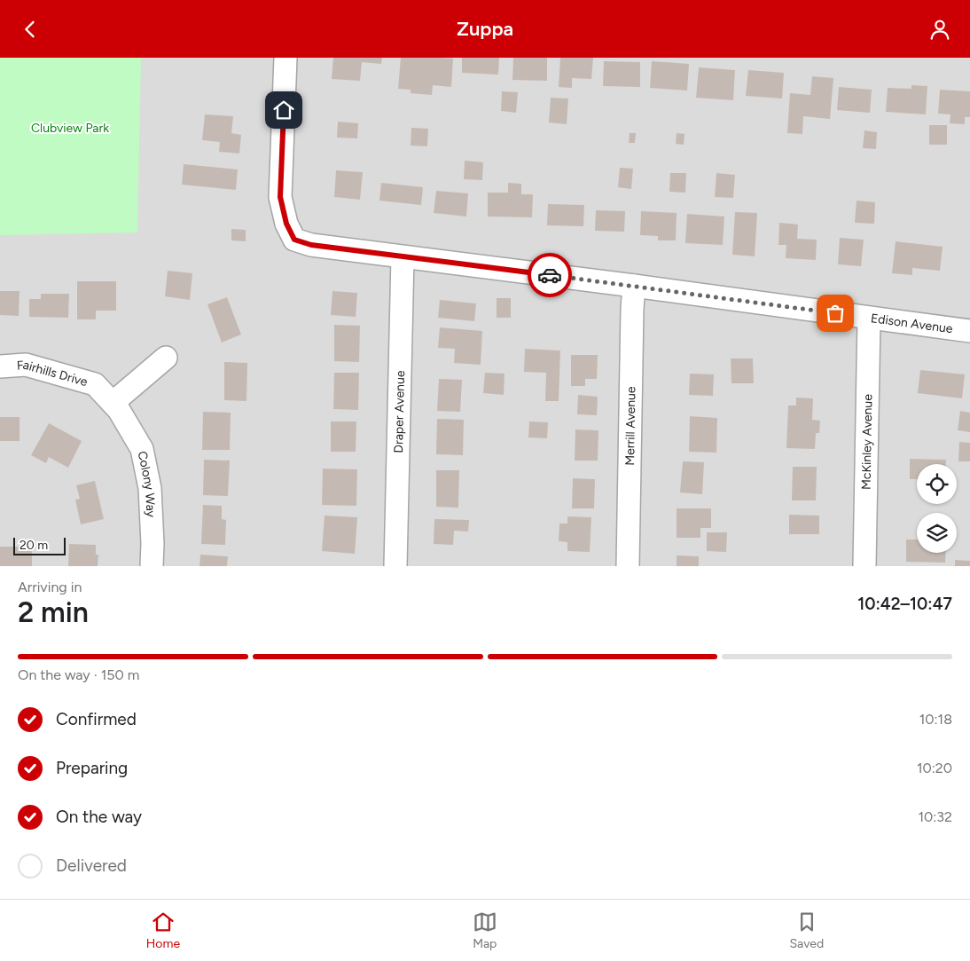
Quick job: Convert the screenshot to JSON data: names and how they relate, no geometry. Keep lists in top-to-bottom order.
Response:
{
  "streets": {
    "street": [
      "Edison Avenue",
      "Fairhills Drive",
      "Draper Avenue",
      "Merrill Avenue",
      "McKinley Avenue",
      "Colony Way"
    ]
  },
  "crossings": [
    ["Edison Avenue", "Draper Avenue"],
    ["Edison Avenue", "Merrill Avenue"],
    ["Edison Avenue", "McKinley Avenue"],
    ["Fairhills Drive", "Colony Way"]
  ],
  "parks": ["Clubview Park"],
  "scale_bar": "20 m",
  "page": {
    "header": "Zuppa",
    "scale": "20 m",
    "heading": ["2 min", "Arriving in", "10:42–10:47"],
    "bar": "On the way · 150 m",
    "list": [
      ["Confirmed", "10:18"],
      ["Preparing", "10:20"],
      ["On the way", "10:32"],
      "Delivered"
    ],
    "tabs": ["Home", "Map", "Saved"]
  }
}
